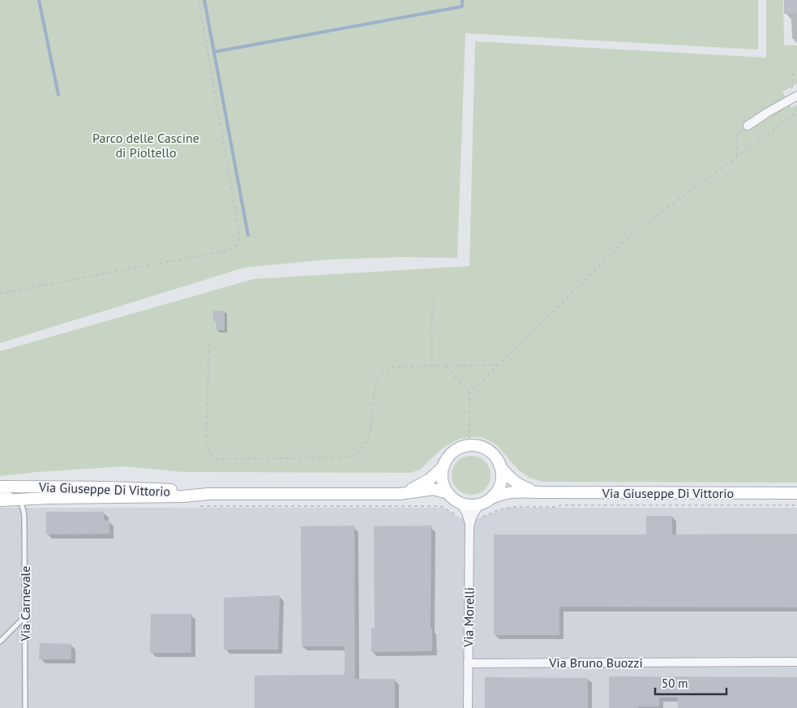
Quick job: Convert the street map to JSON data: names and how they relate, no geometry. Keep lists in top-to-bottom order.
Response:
{
  "streets": {
    "main road": ["Via Giuseppe Di Vittorio"],
    "street": ["Via Morelli", "Via Bruno Buozzi"],
    "lane": ["Via Carnevale"]
  },
  "crossings": [
    ["Via Giuseppe Di Vittorio", "Via Carnevale"],
    ["Via Giuseppe Di Vittorio", "Via Morelli"],
    ["Via Morelli", "Via Bruno Buozzi"]
  ],
  "parks": ["Parco delle Cascine di Pioltello"],
  "scale_bar": "50 m"
}
